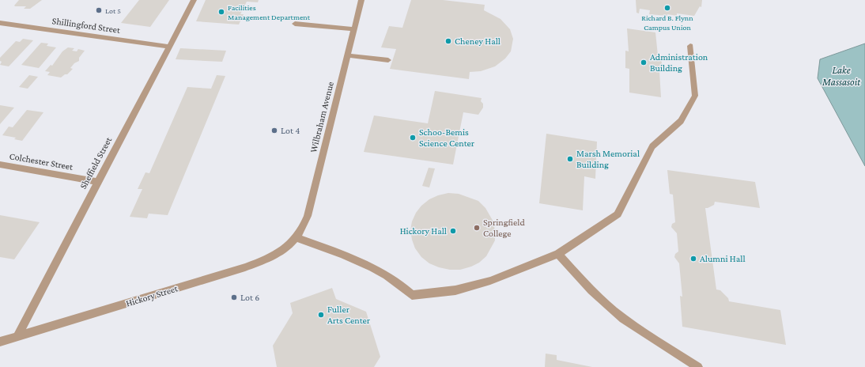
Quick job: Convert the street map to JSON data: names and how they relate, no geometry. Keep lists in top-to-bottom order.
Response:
{
  "streets": {
    "street": [
      "Shillingford Street",
      "Wilbraham Avenue",
      "Colchester Street",
      "Sheffield Street",
      "Hickory Street"
    ]
  },
  "crossings": [
    ["Shillingford Street", "Sheffield Street"],
    ["Wilbraham Avenue", "Hickory Street"],
    ["Colchester Street", "Sheffield Street"],
    ["Sheffield Street", "Hickory Street"]
  ],
  "water": ["Lake Massasoit"],
  "places": [
    "Richard B. Flynn Campus Union",
    "Lot 5",
    "Facilities Management Department",
    "Cheney Hall",
    "Administration Building",
    "Lot 4",
    "Schoo-Bemis Science Center",
    "Marsh Memorial Building",
    "Springfield College",
    "Hickory Hall",
    "Alumni Hall",
    "Lot 6",
    "Fuller Arts Center"
  ]
}
